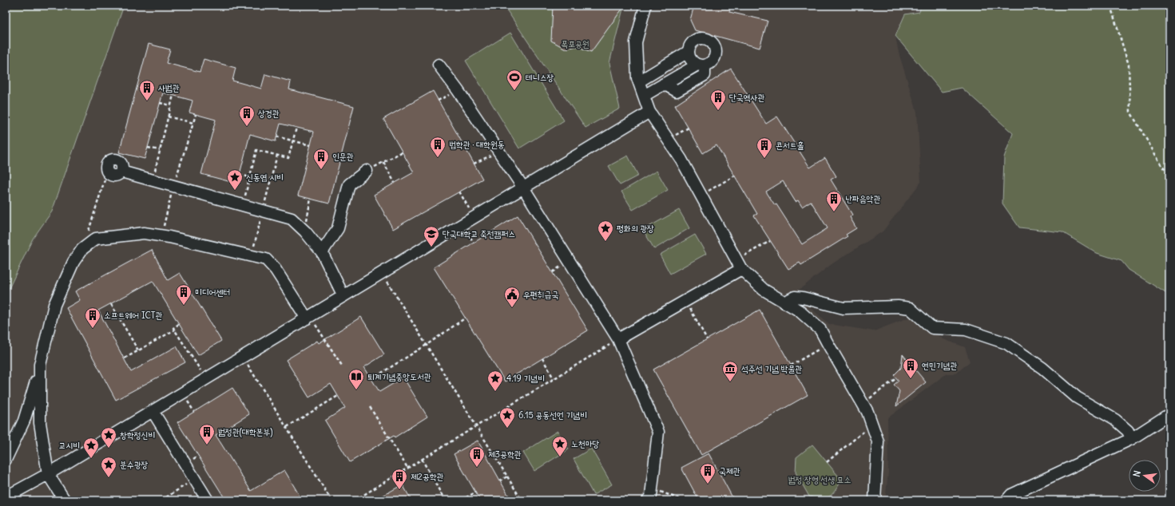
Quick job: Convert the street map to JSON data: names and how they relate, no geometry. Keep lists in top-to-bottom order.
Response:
{
  "parks": ["폭포공원", "범정 장형 선생 묘소"],
  "places": {
    "sports": ["테니스장"],
    "building": [
      "사범관",
      "단국역사관",
      "상경관",
      "법학관 · 대학원동",
      "콘서트홀",
      "인문관",
      "난파음악관",
      "미디어센터",
      "소프트웨어 ICT관",
      "연민기념관",
      "범정관(대학본부)",
      "제3공학관",
      "국제관",
      "제2공학관"
    ],
    "place": [
      "신동엽 시비",
      "평화의 광장",
      "4.19 기념비",
      "6.15 공동선언 기념비",
      "창학정신비",
      "노천마당",
      "교시비",
      "분수광장"
    ],
    "school or university": ["단국대학교 죽전캠퍼스"],
    "public building": ["우편취급국"],
    "museum": ["석주선 기념 박물관"],
    "library": ["퇴계기념중앙도서관"]
  },
  "north": "left"
}
